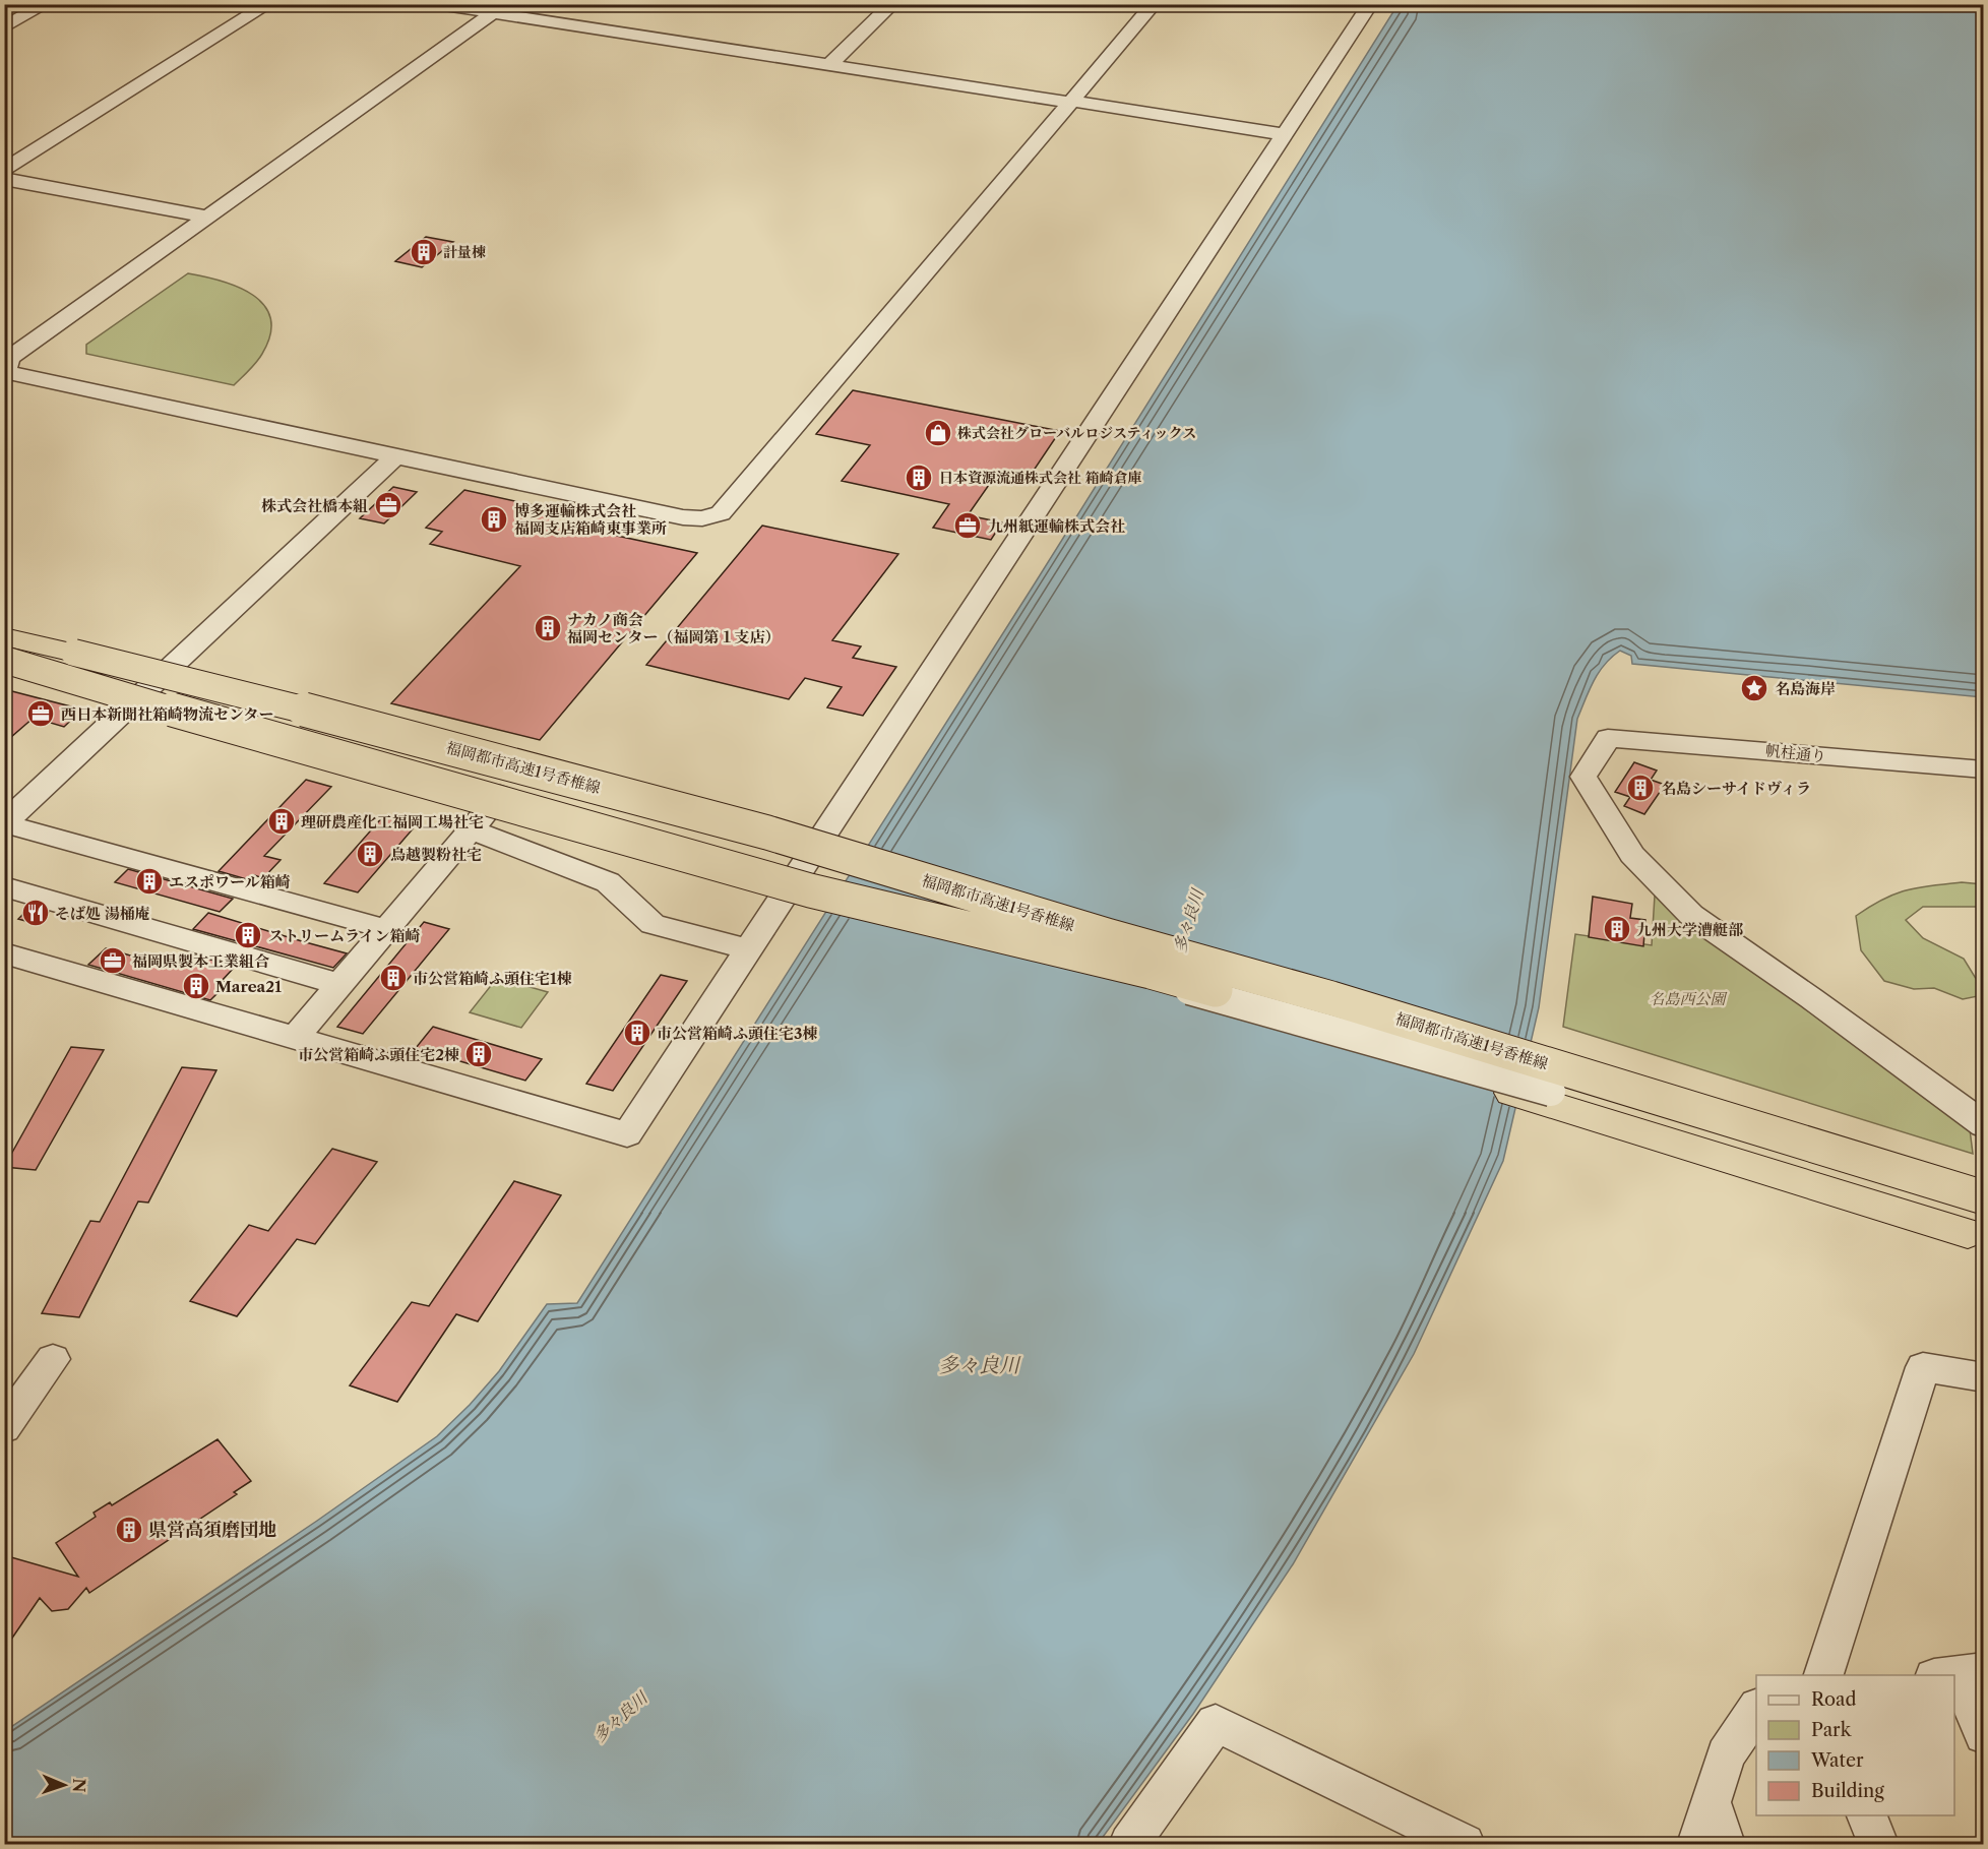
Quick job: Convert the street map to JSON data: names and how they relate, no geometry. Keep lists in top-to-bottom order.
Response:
{
  "streets": {
    "highway": ["福岡都市高速1号香椎線"],
    "street": ["帆柱通り"]
  },
  "water": ["多々良川"],
  "parks": ["名島西公園"],
  "places": {
    "building": [
      "計量棟",
      "日本資源流通株式会社 箱崎倉庫",
      "博多運輸株式会社 福岡支店箱崎東事業所",
      "ナカノ商会 福岡センター（福岡第１支店）",
      "名島シーサイドヴィラ",
      "理研農産化工福岡工場社宅",
      "鳥越製粉社宅",
      "エスポワール箱崎",
      "九州大学漕艇部",
      "ストリームライン箱崎",
      "市公営箱崎ふ頭住宅1棟",
      "Marea21",
      "市公営箱崎ふ頭住宅3棟",
      "市公営箱崎ふ頭住宅2棟",
      "県営高須磨団地"
    ],
    "shop": ["株式会社グローバルロジスティックス"],
    "office": [
      "株式会社橋本組",
      "九州紙運輸株式会社",
      "西日本新聞社箱崎物流センター",
      "福岡県製本工業組合"
    ],
    "place": ["名島海岸"],
    "restaurant": ["そば処 湯桶庵"]
  },
  "legend": [
    "Road",
    "Park",
    "Water",
    "Building"
  ],
  "north": "right"
}
